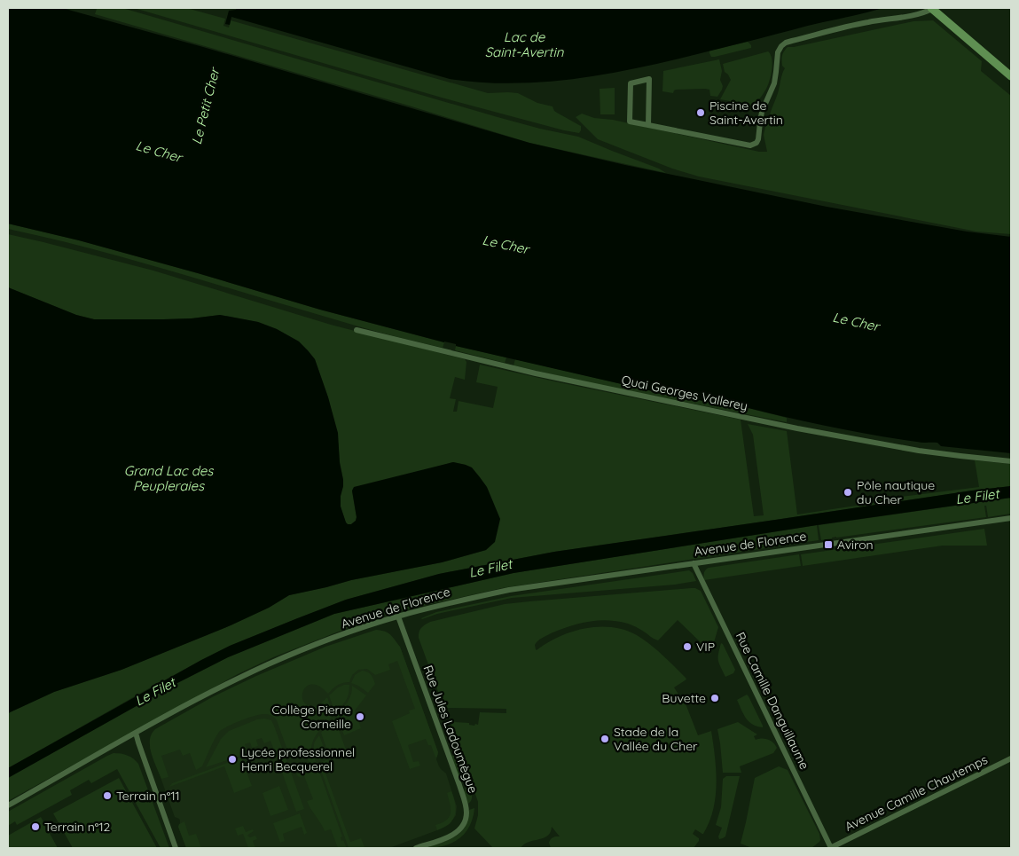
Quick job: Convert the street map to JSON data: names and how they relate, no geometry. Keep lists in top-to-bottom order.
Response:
{
  "streets": {
    "street": [
      "Quai Georges Vallerey",
      "Avenue de Florence",
      "Rue Camille Danguillaume",
      "Rue Jules Ladoumègue",
      "Avenue Camille Chautemps"
    ]
  },
  "crossings": [
    ["Avenue de Florence", "Rue Camille Danguillaume"],
    ["Avenue de Florence", "Rue Jules Ladoumègue"],
    ["Rue Camille Danguillaume", "Avenue Camille Chautemps"]
  ],
  "water": [
    "Lac de Saint-Avertin",
    "Le Petit Cher",
    "Le Cher",
    "Grand Lac des Peupleraies",
    "Le Filet"
  ],
  "places": {
    "other": [
      "Piscine de Saint-Avertin",
      "Pôle nautique du Cher",
      "VIP",
      "Buvette",
      "Collège Pierre Corneille",
      "Stade de la Vallée du Cher",
      "Lycée professionnel Henri Becquerel",
      "Terrain n°11",
      "Terrain n°12"
    ],
    "transit": ["Aviron"]
  }
}
